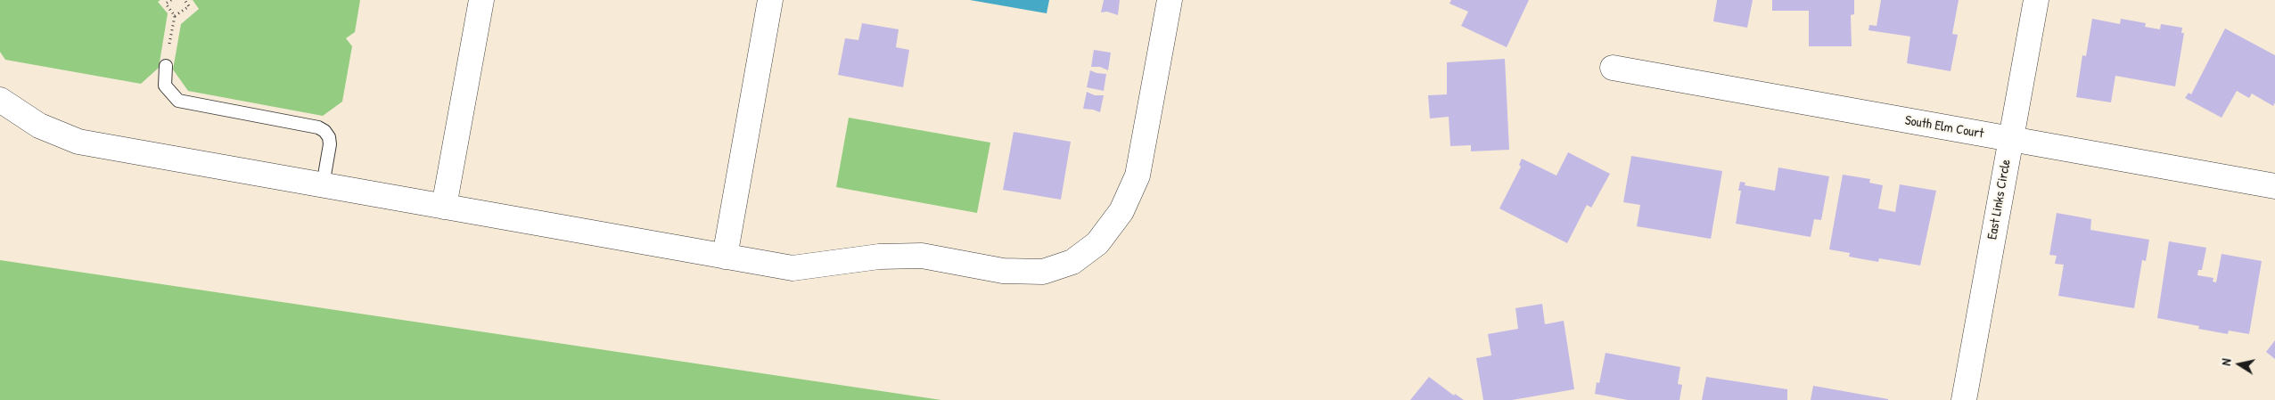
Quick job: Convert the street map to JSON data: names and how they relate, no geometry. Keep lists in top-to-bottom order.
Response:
{
  "streets": {
    "street": ["South Elm Court", "East Links Circle"]
  },
  "crossings": [
    ["South Elm Court", "East Links Circle"]
  ],
  "north": "left"
}
